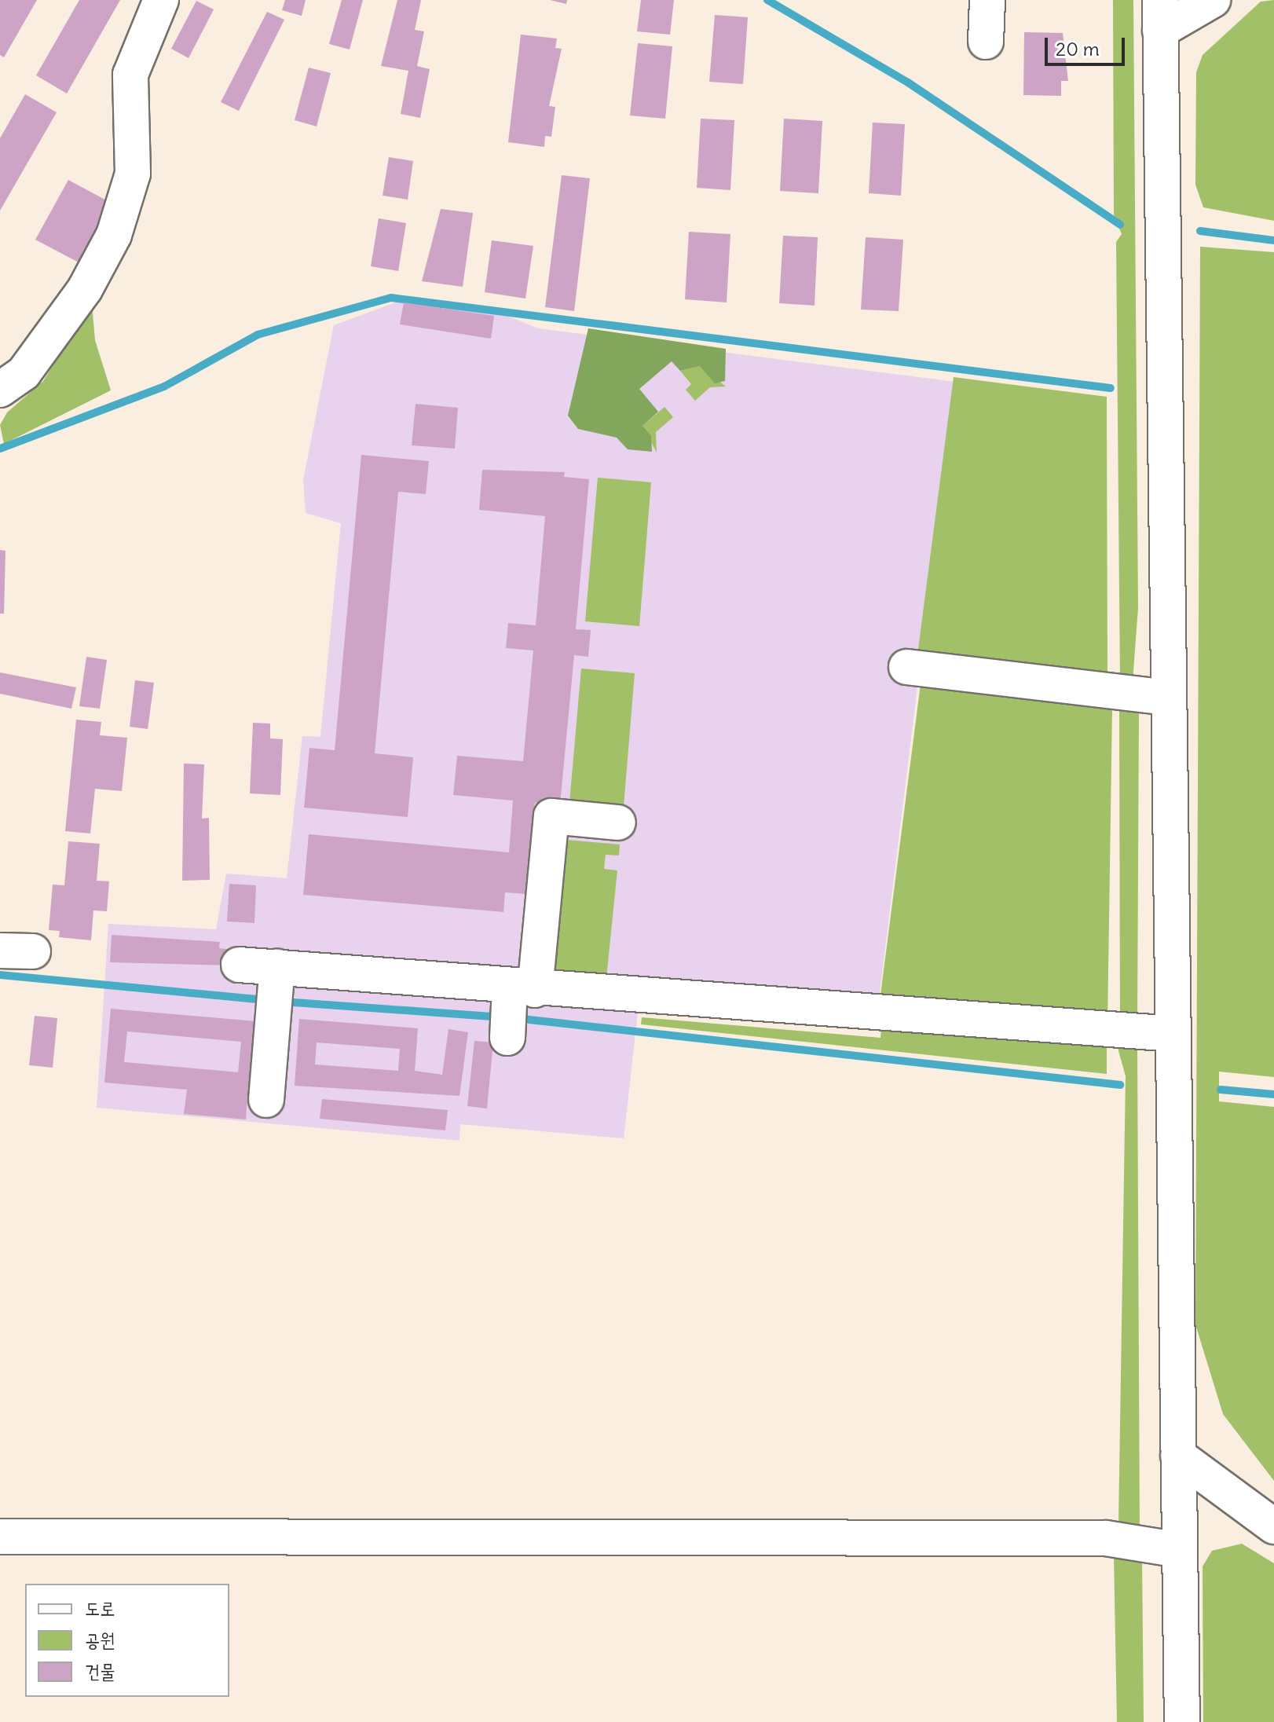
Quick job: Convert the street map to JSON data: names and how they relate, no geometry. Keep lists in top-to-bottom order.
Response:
{
  "legend": ["도로", "공원", "건물"],
  "scale_bar": "20 m"
}
